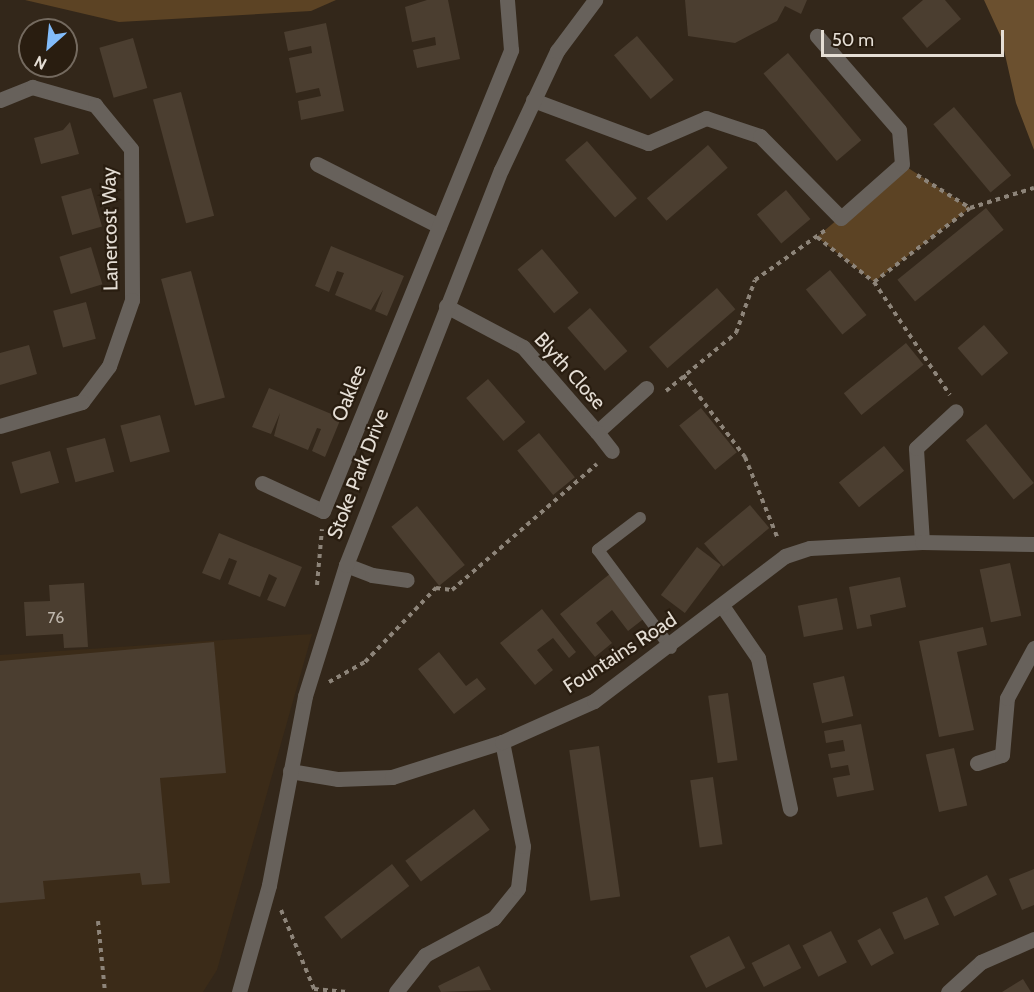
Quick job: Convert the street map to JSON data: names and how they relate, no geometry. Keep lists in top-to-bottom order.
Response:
{
  "streets": {
    "street": [
      "Lanercost Way",
      "Blyth Close",
      "Oaklee",
      "Stoke Park Drive",
      "Fountains Road"
    ]
  },
  "crossings": [
    ["Blyth Close", "Stoke Park Drive"],
    ["Stoke Park Drive", "Fountains Road"]
  ],
  "house_numbers": ["76"],
  "scale_bar": "50 m",
  "north": "bottom left"
}
